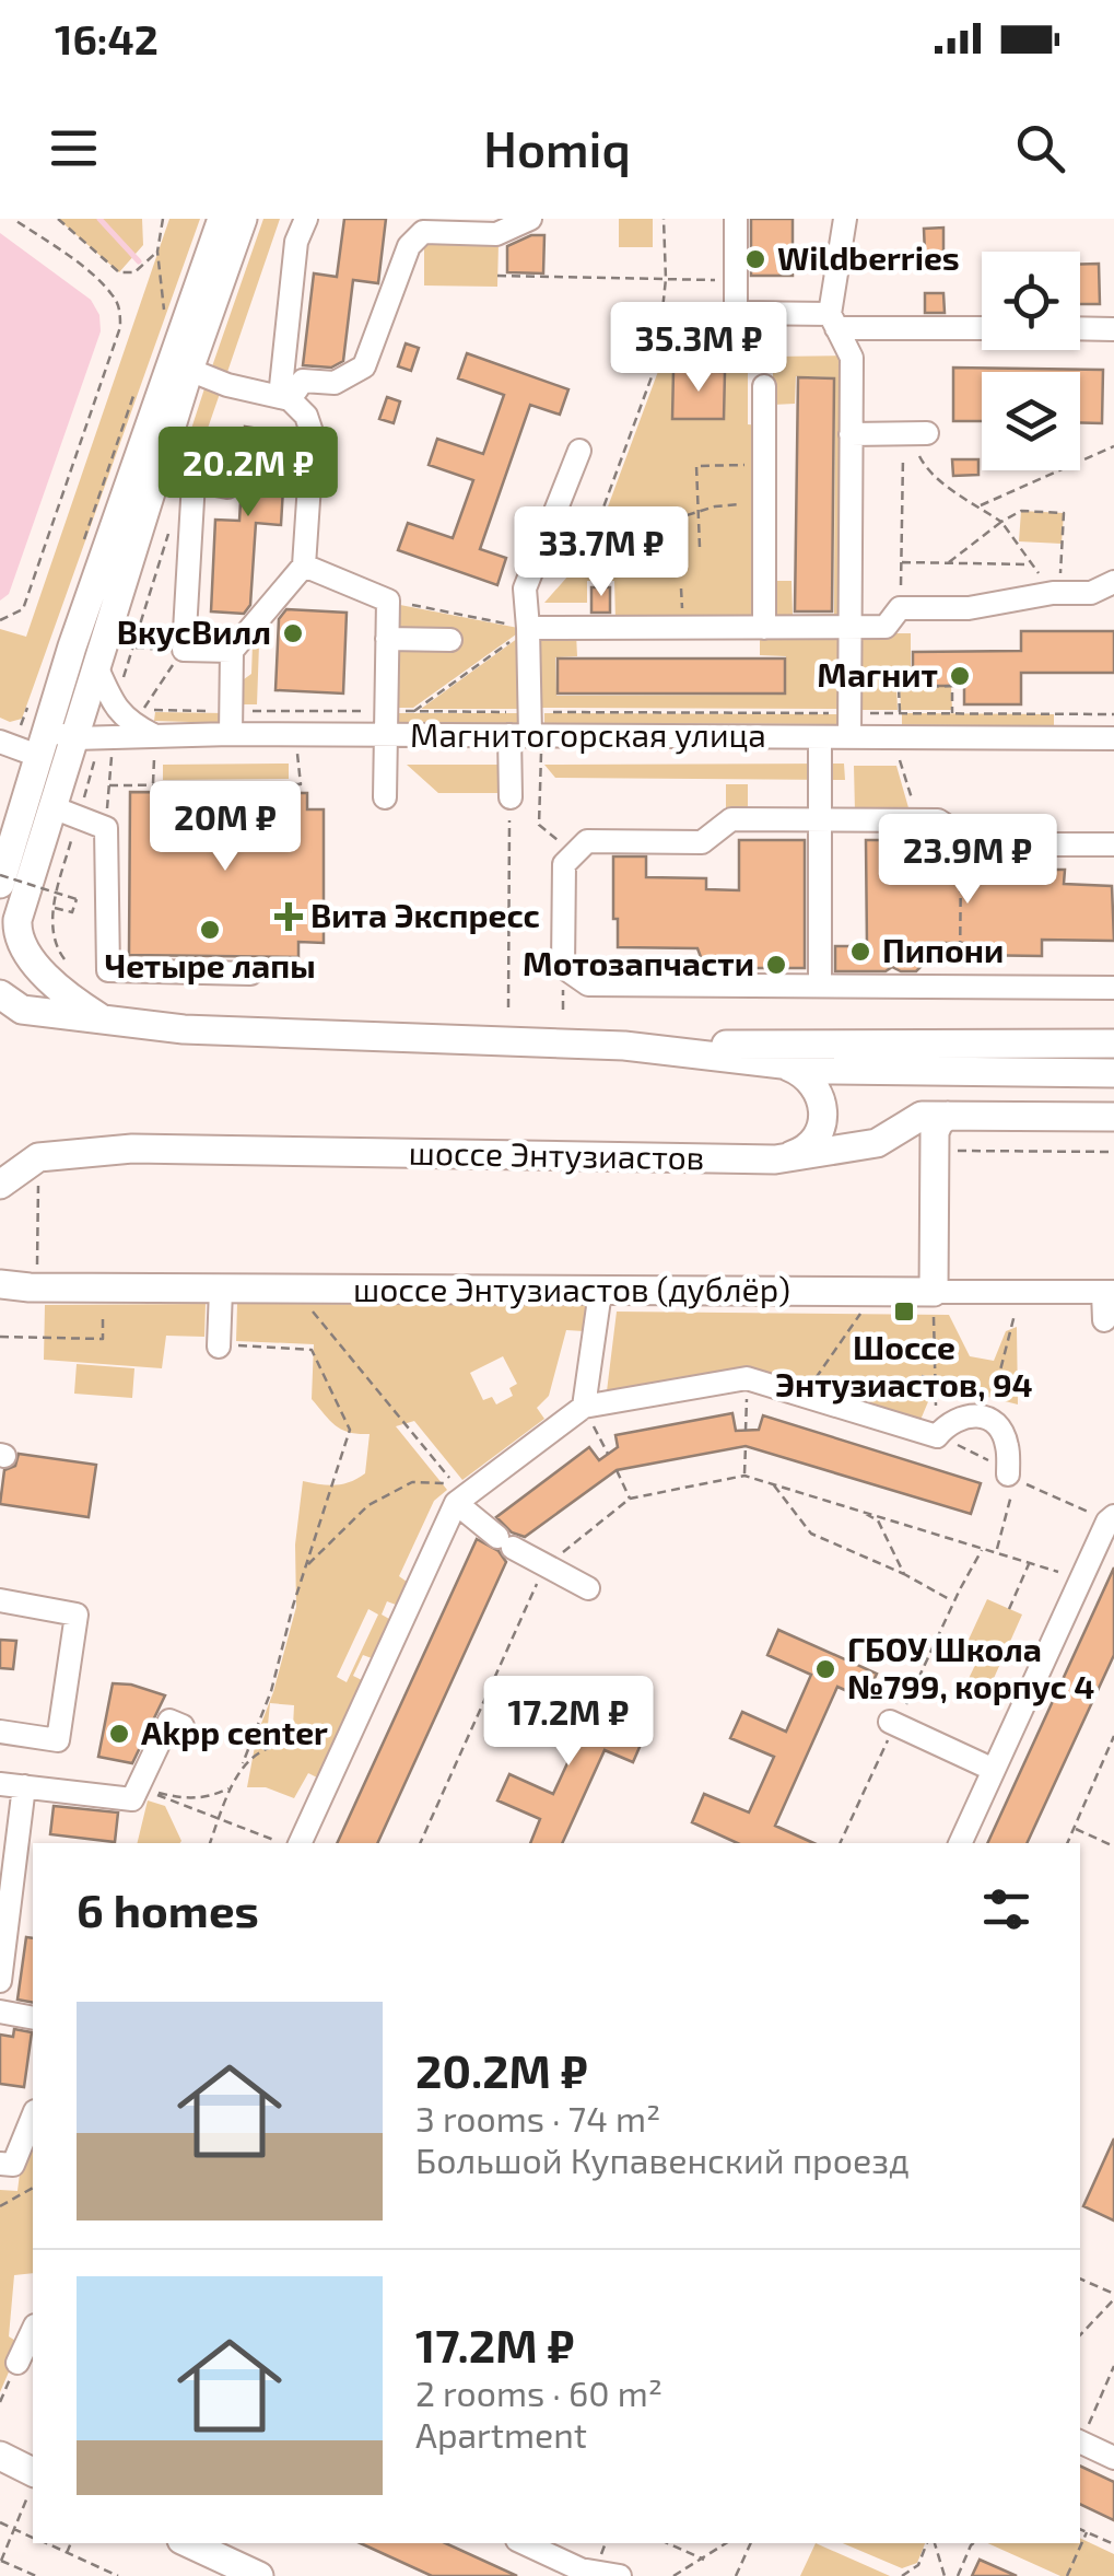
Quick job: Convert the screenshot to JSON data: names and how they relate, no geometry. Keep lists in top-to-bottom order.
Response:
{
  "streets": {
    "main road": ["шоссе Энтузиастов", "шоссе Энтузиастов (дублёр)"],
    "street": ["Магнитогорская улица"]
  },
  "places": {
    "other": [
      "Wildberries",
      "ВкусВилл",
      "Магнит",
      "Четыре лапы",
      "Пипони",
      "Мотозапчасти",
      "ГБОУ Школа №799, корпус 4",
      "Akpp center"
    ],
    "health": ["Вита Экспресс"],
    "transit": ["Шоссе Энтузиастов, 94"]
  },
  "page": {
    "status": "16:42",
    "header": "Homiq",
    "price": [
      "35.3M ₽",
      "20.2M ₽",
      "33.7M ₽",
      "20M ₽",
      "23.9M ₽",
      "17.2M ₽"
    ],
    "heading": "6 homes",
    "list": [
      {
        "name": "20.2M ₽",
        "note": "3 rooms · 74 m² · Большой Купавенский проезд"
      },
      {
        "name": "17.2M ₽",
        "note": "2 rooms · 60 m² · Apartment"
      }
    ]
  }
}
